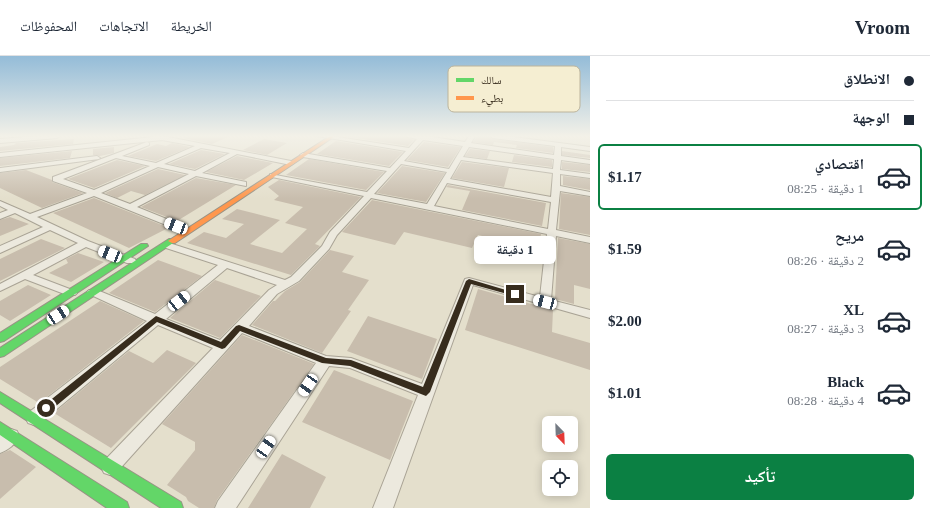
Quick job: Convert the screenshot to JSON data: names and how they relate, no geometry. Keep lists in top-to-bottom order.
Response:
{
  "legend": ["سالك", "بطيء"],
  "north": "bottom right",
  "page": {
    "header": "Vroom",
    "nav": ["الخريطة", "الاتجاهات", "المحفوظات"],
    "banner": ["الانطلاق", "الوجهة"],
    "list": [
      {
        "name": "اقتصادي",
        "note": "1 دقيقة · 08:25",
        "value": "$1.17"
      },
      {
        "name": "مريح",
        "note": "2 دقيقة · 08:26",
        "value": "$1.59"
      },
      {
        "name": "XL",
        "note": "3 دقيقة · 08:27",
        "value": "$2.00"
      },
      {
        "name": "Black",
        "note": "4 دقيقة · 08:28",
        "value": "$1.01"
      }
    ],
    "bubble": "1 دقيقة",
    "buttons": "تأكيد"
  }
}
